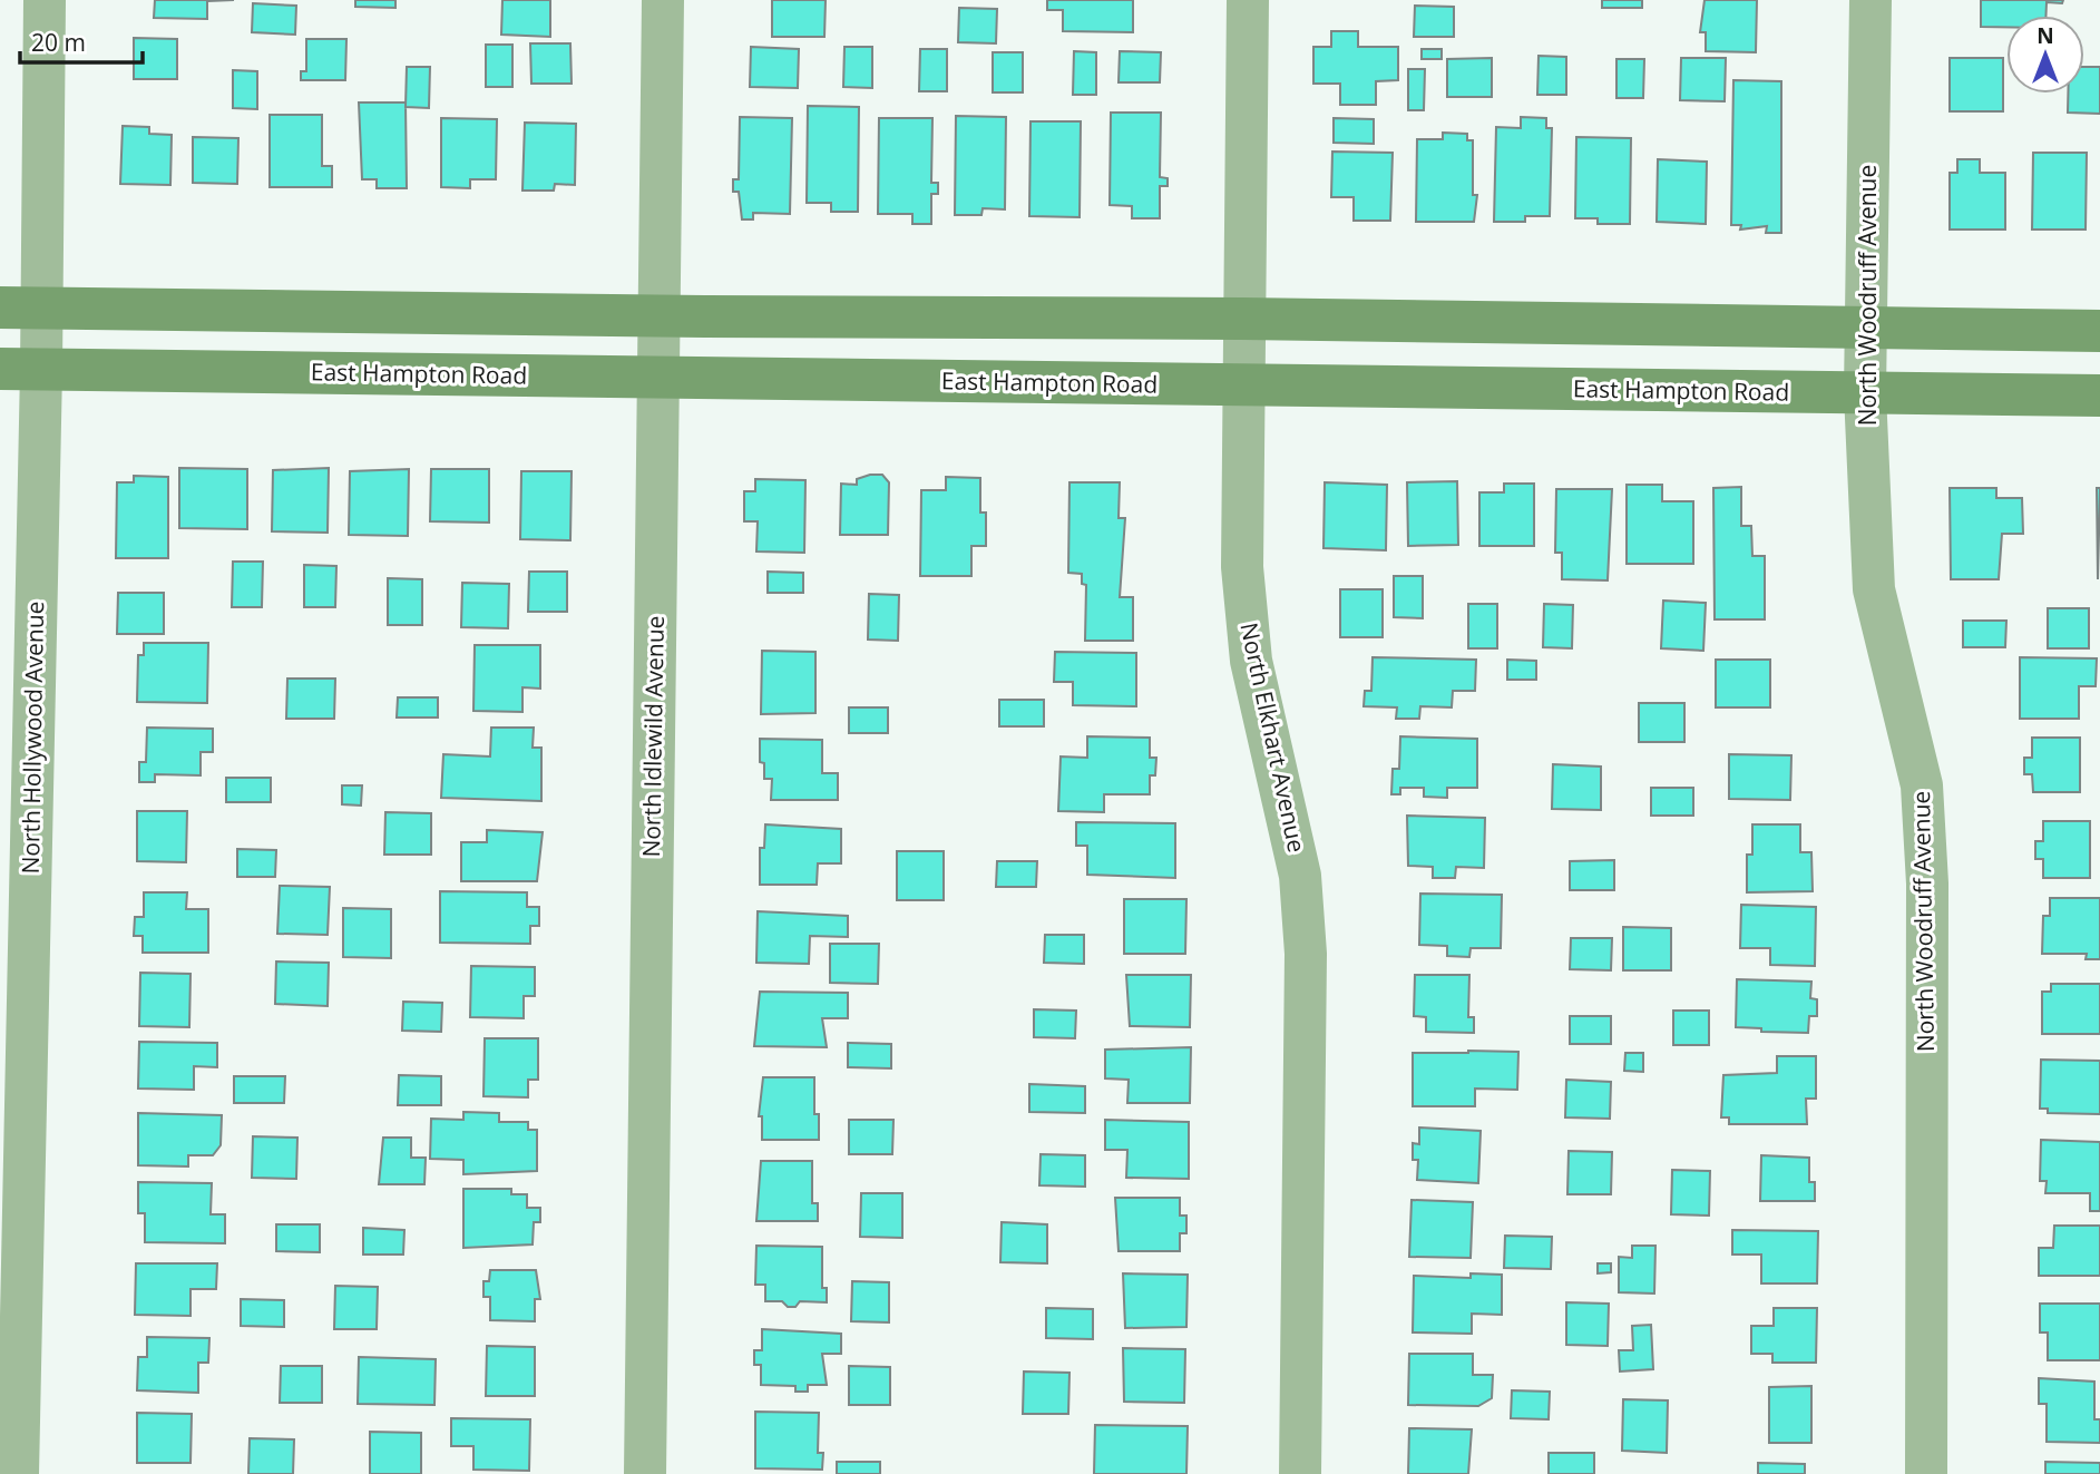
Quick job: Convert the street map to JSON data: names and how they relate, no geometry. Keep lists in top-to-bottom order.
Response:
{
  "streets": {
    "main road": ["East Hampton Road"],
    "street": [
      "North Woodruff Avenue",
      "North Idlewild Avenue",
      "North Hollywood Avenue",
      "North Elkhart Avenue"
    ]
  },
  "crossings": [
    ["North Woodruff Avenue", "East Hampton Road"],
    ["East Hampton Road", "North Idlewild Avenue"],
    ["East Hampton Road", "North Hollywood Avenue"],
    ["East Hampton Road", "North Elkhart Avenue"]
  ],
  "scale_bar": "20 m",
  "north": "top"
}
